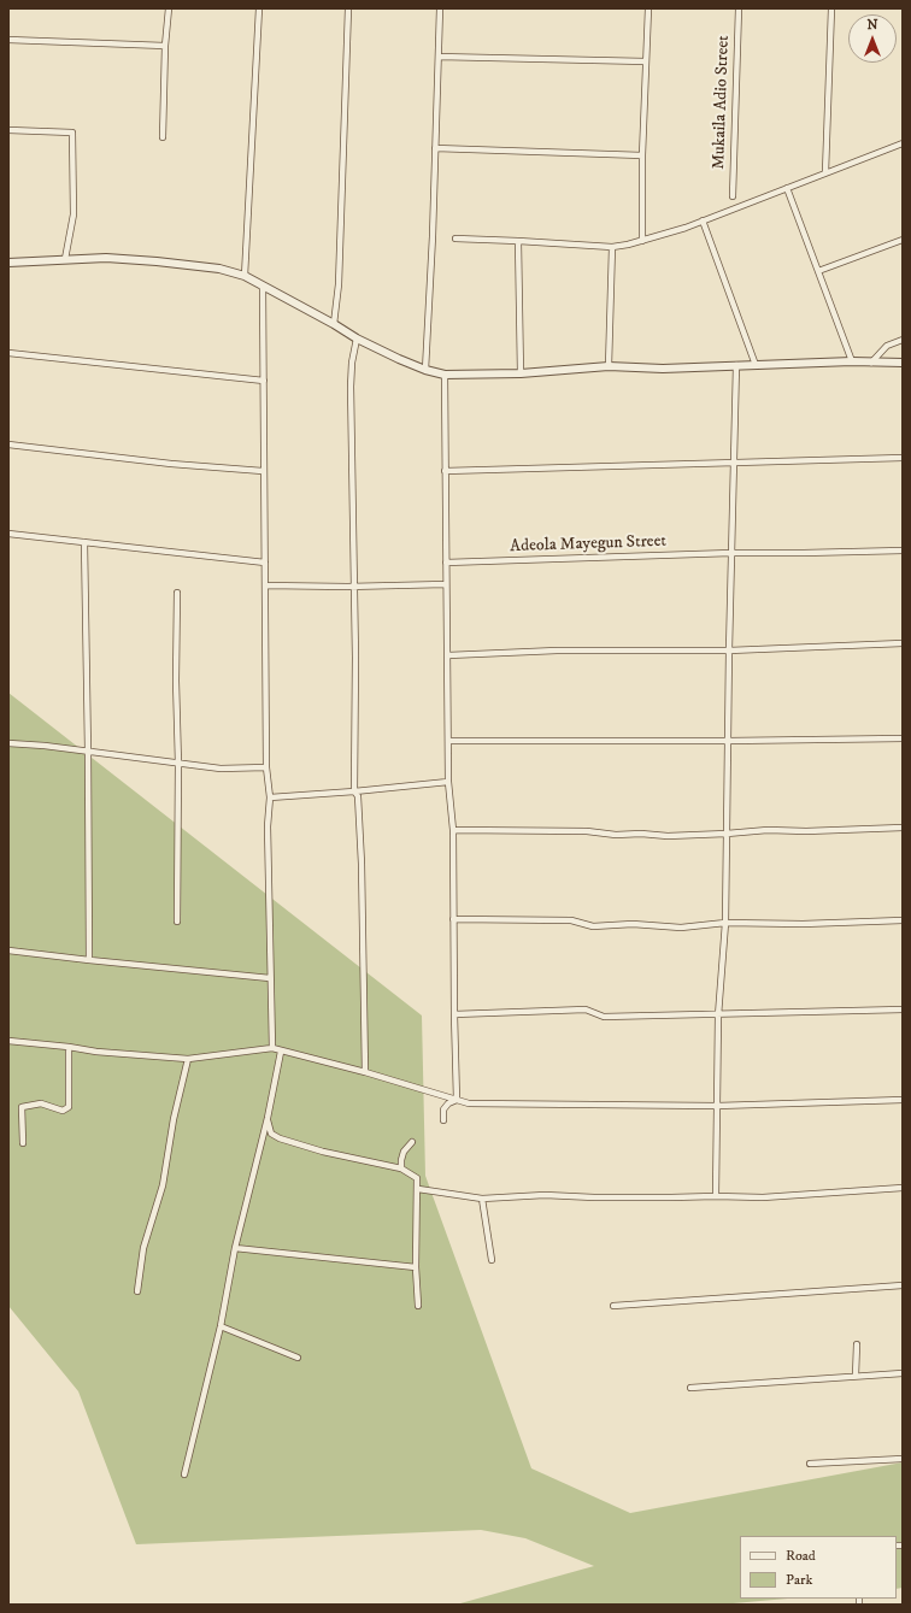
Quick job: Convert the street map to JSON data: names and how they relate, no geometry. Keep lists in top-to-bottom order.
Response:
{
  "streets": {
    "street": ["Mukaila Adio Street", "Adeola Mayegun Street"]
  },
  "legend": ["Road", "Park"],
  "north": "top"
}
